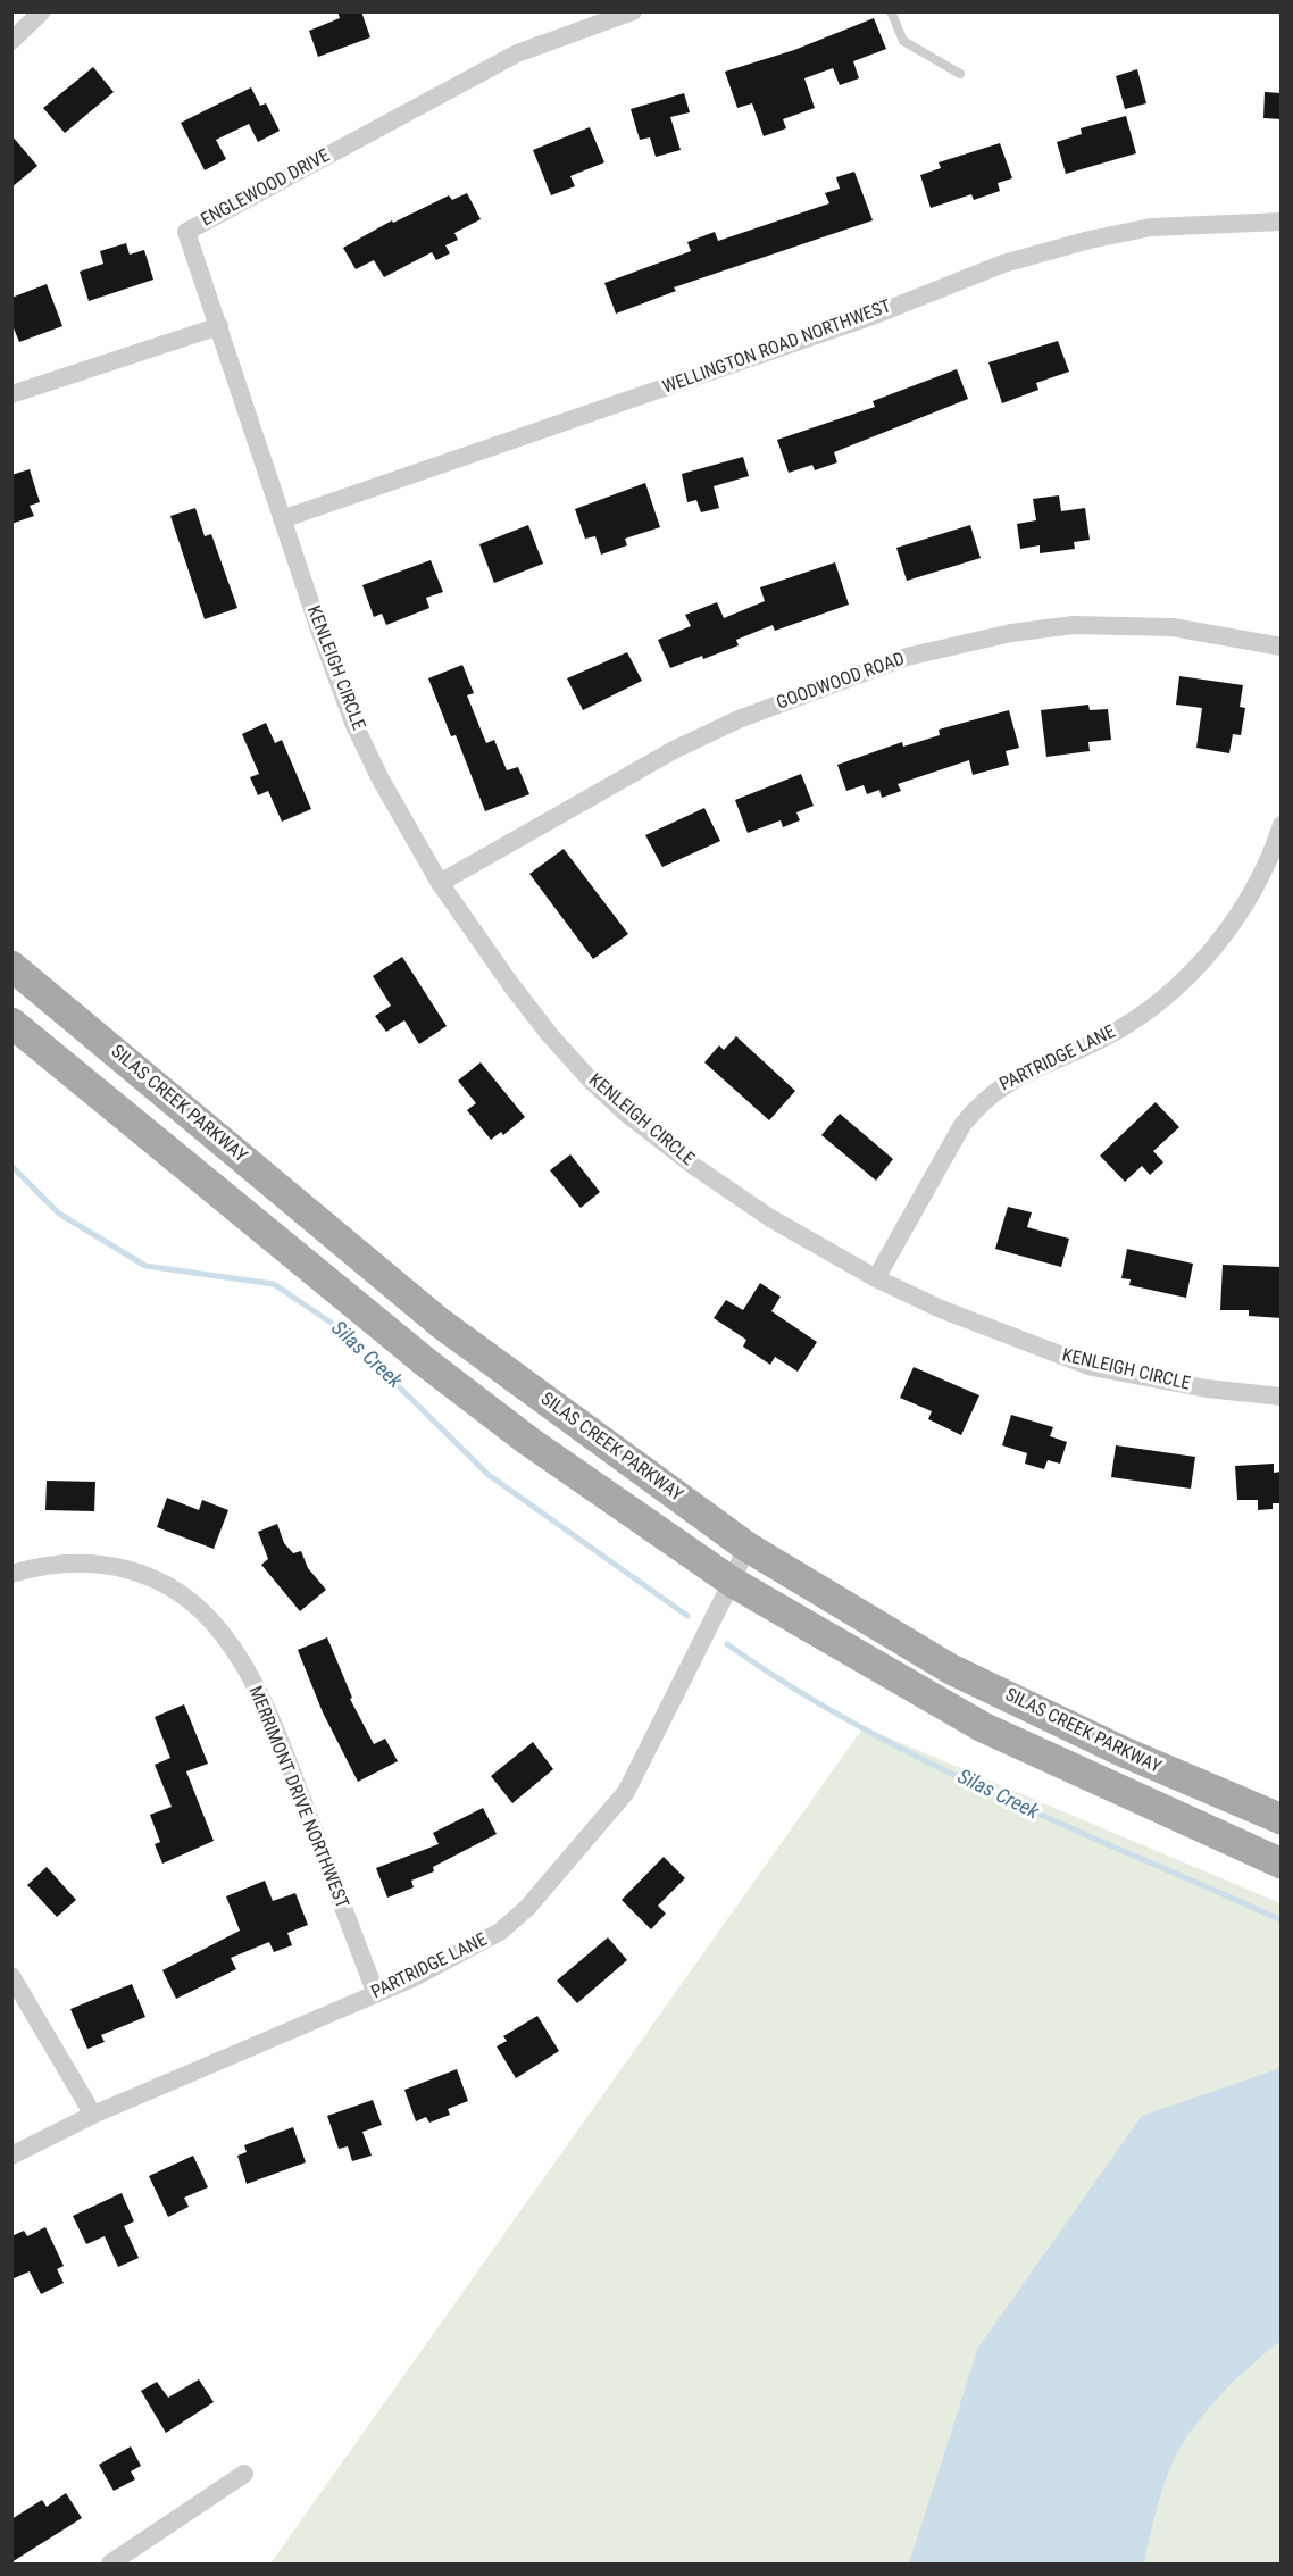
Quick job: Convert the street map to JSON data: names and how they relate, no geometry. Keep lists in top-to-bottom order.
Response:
{
  "streets": {
    "main road": ["SILAS CREEK PARKWAY"],
    "street": [
      "ENGLEWOOD DRIVE",
      "WELLINGTON ROAD NORTHWEST",
      "KENLEIGH CIRCLE",
      "GOODWOOD ROAD",
      "PARTRIDGE LANE",
      "MERRIMONT DRIVE NORTHWEST"
    ]
  },
  "crossings": [
    ["ENGLEWOOD DRIVE", "KENLEIGH CIRCLE"],
    ["WELLINGTON ROAD NORTHWEST", "KENLEIGH CIRCLE"],
    ["KENLEIGH CIRCLE", "GOODWOOD ROAD"],
    ["KENLEIGH CIRCLE", "PARTRIDGE LANE"],
    ["PARTRIDGE LANE", "SILAS CREEK PARKWAY"],
    ["PARTRIDGE LANE", "MERRIMONT DRIVE NORTHWEST"]
  ],
  "water": ["Silas Creek"]
}
